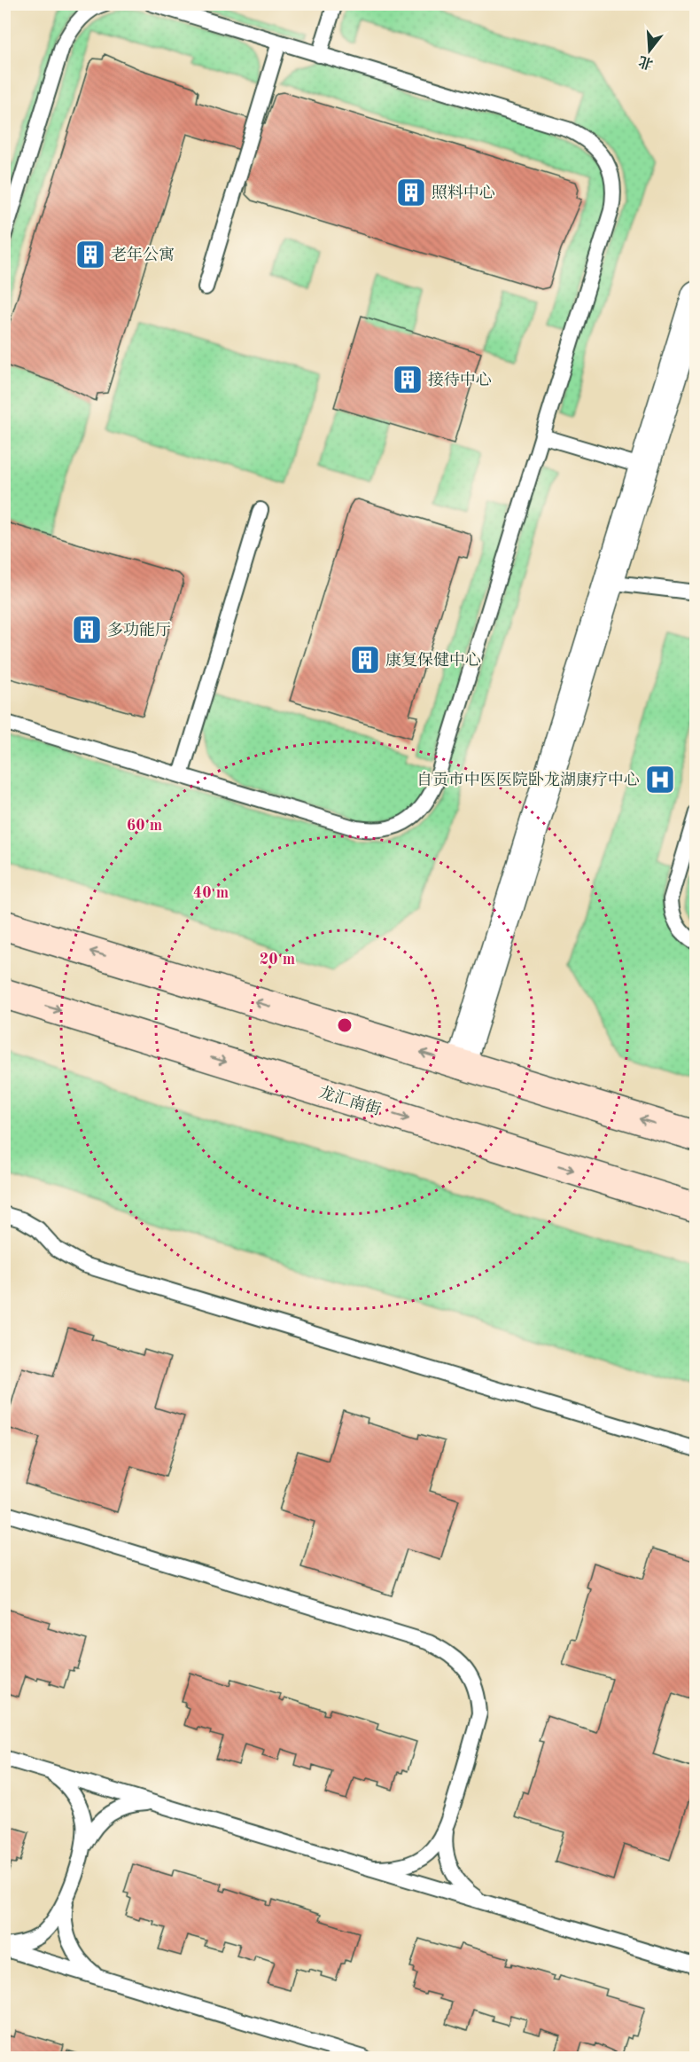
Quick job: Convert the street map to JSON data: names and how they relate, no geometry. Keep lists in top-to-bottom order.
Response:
{
  "streets": {
    "main road": ["龙汇南街"]
  },
  "places": {
    "building": [
      "照料中心",
      "老年公寓",
      "接待中心",
      "多功能厅",
      "康复保健中心"
    ],
    "hospital": ["自贡市中医医院卧龙湖康疗中心"]
  },
  "north": "bottom",
  "rings": ["60 m", "40 m", "20 m"]
}
